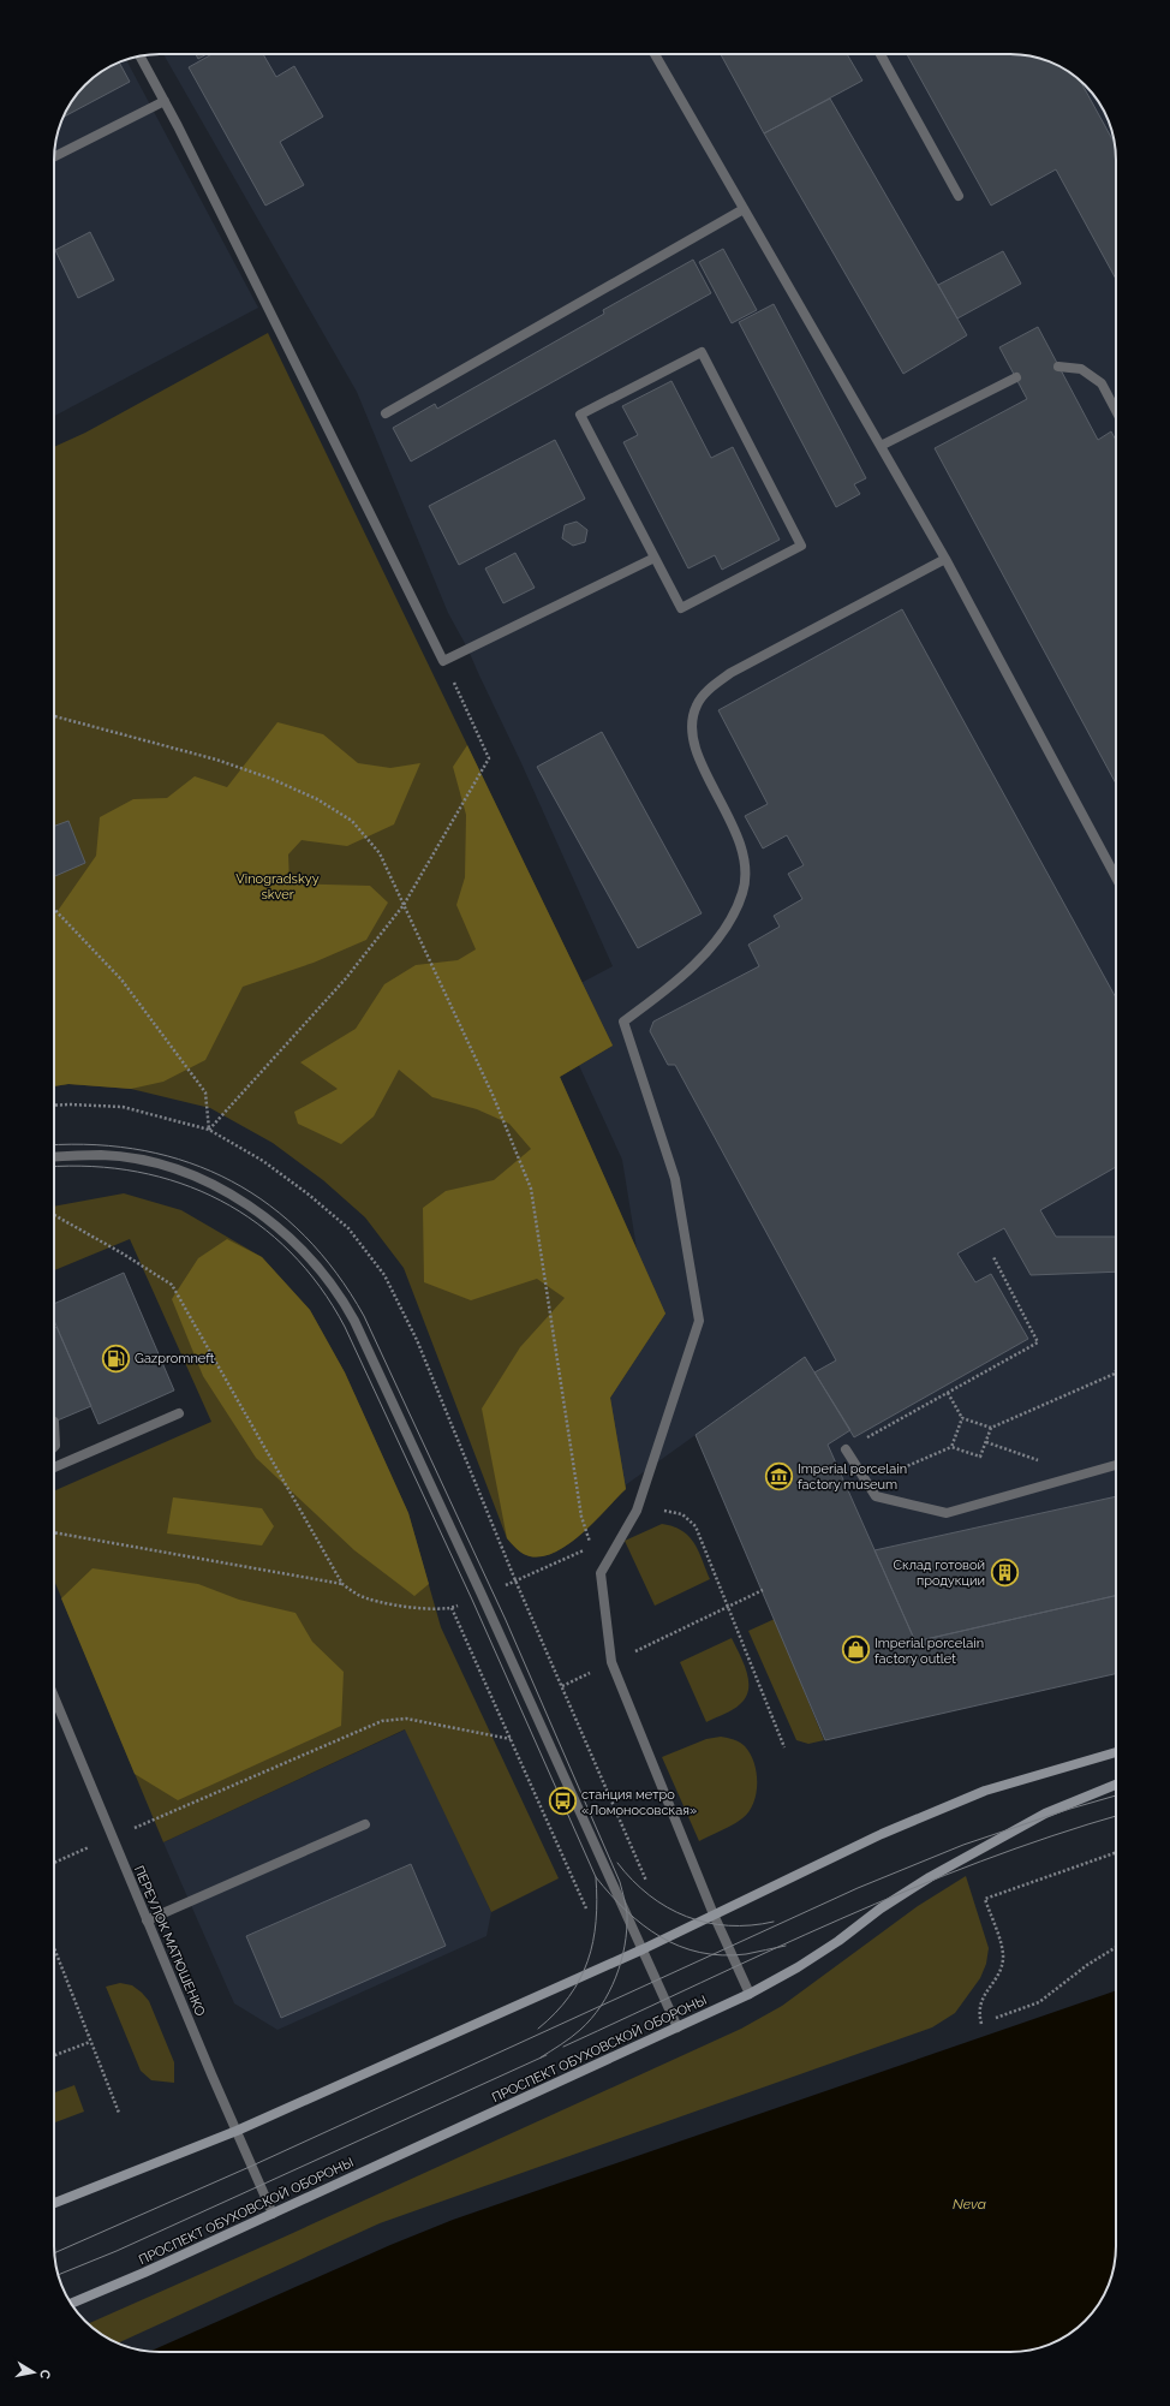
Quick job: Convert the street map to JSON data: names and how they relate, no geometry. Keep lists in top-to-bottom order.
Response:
{
  "streets": {
    "main road": ["ПРОСПЕКТ ОБУХОВСКОЙ ОБОРОНЫ"],
    "street": ["ПЕРЕУЛОК МАТЮШЕНКО"]
  },
  "crossings": [
    ["ПЕРЕУЛОК МАТЮШЕНКО", "ПРОСПЕКТ ОБУХОВСКОЙ ОБОРОНЫ"]
  ],
  "water": ["Neva"],
  "parks": ["Vinogradskyy skver"],
  "places": {
    "fuel station": ["Gazpromneft"],
    "museum": ["Imperial porcelain factory museum"],
    "building": ["Склад готовой продукции"],
    "shop": ["Imperial porcelain factory outlet"],
    "bus stop": ["станция метро «Ломоносовская»"]
  },
  "north": "right"
}
